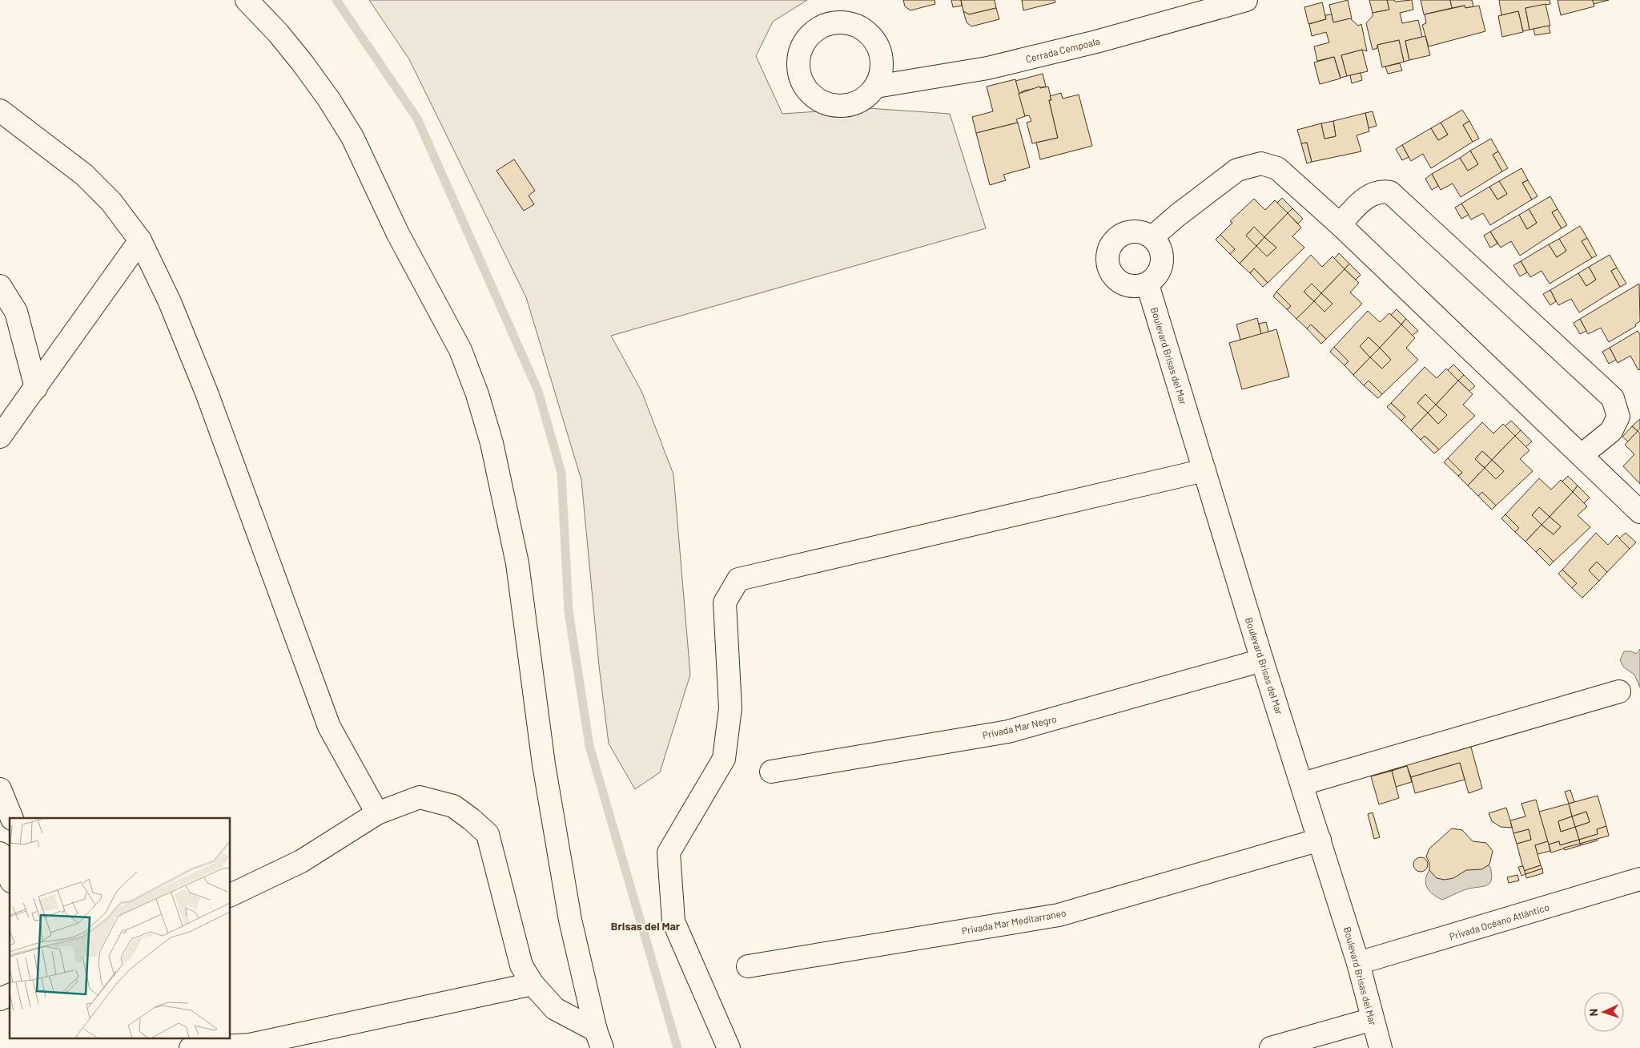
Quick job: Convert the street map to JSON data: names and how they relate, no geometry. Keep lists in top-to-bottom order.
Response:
{
  "streets": {
    "street": [
      "Cerrada Cempoala",
      "Boulevard Brisas del Mar",
      "Privada Mar Negro",
      "Privada Mar Meditarraneo",
      "Privada Océano Atlántico"
    ]
  },
  "crossings": [
    ["Boulevard Brisas del Mar", "Privada Mar Negro"],
    ["Boulevard Brisas del Mar", "Privada Mar Meditarraneo"],
    ["Boulevard Brisas del Mar", "Privada Océano Atlántico"]
  ],
  "districts": ["Brisas del Mar"],
  "north": "left"
}
